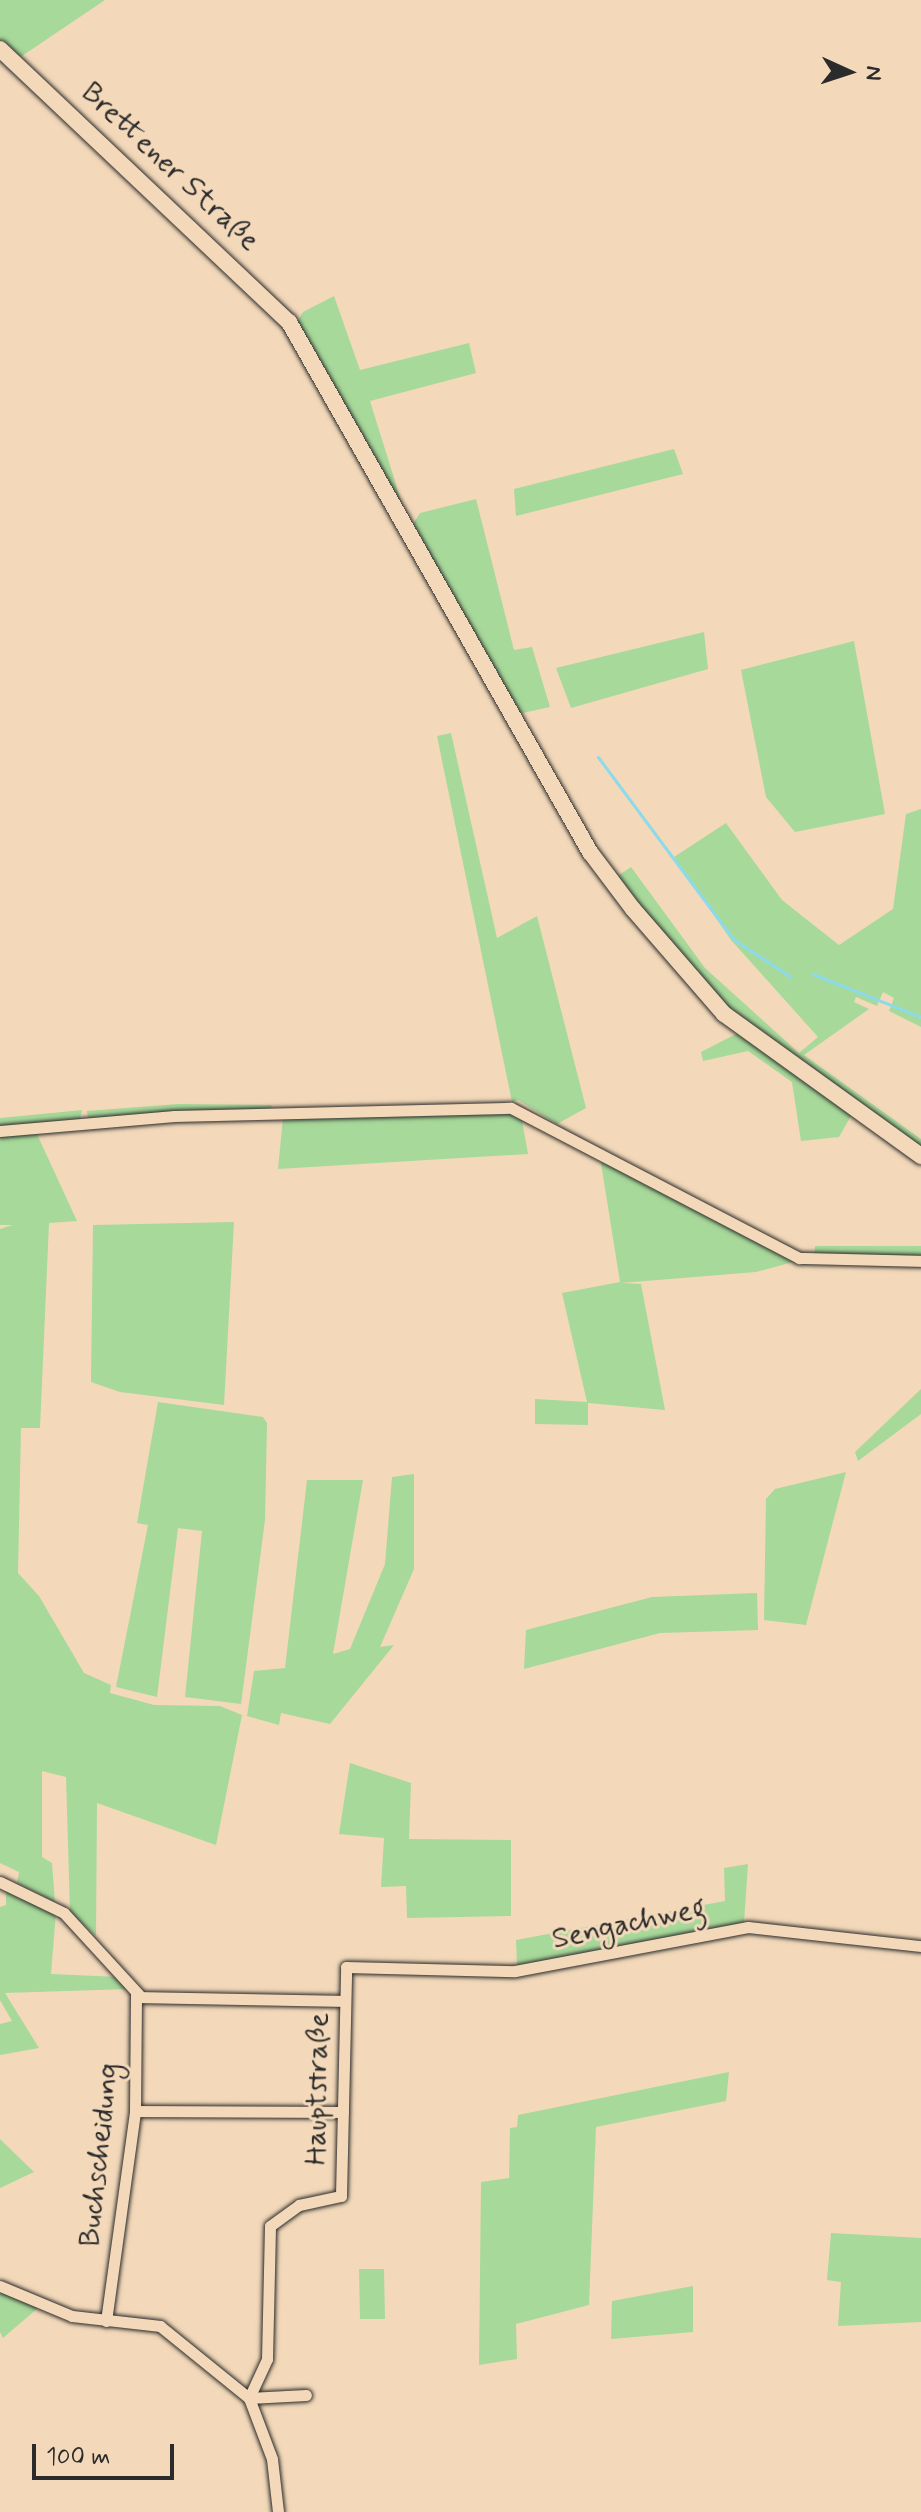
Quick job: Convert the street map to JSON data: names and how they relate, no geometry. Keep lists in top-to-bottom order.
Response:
{
  "streets": {
    "main road": ["Brettener Straße"],
    "street": ["Sengachweg", "Hauptstraße", "Buchscheidung"]
  },
  "crossings": [
    ["Sengachweg", "Hauptstraße"]
  ],
  "scale_bar": "100 m",
  "north": "right"
}
